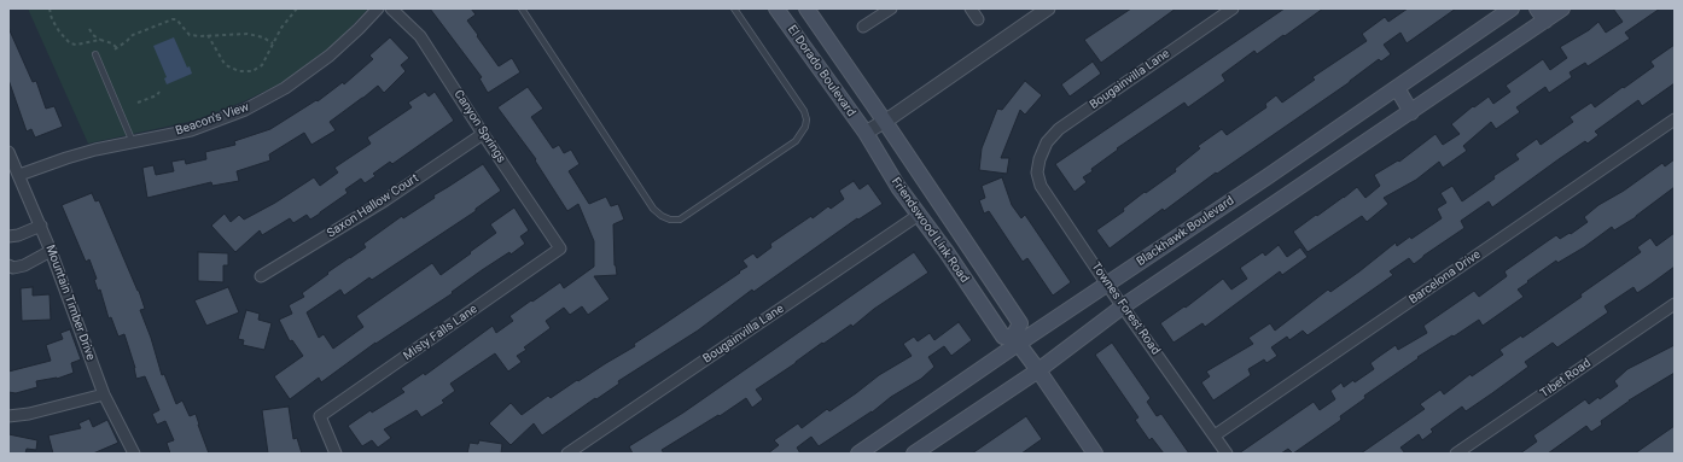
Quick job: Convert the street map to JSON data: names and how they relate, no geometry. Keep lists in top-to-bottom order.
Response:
{
  "streets": {
    "main road": ["El Dorado Boulevard", "Friendswood Link Road", "Blackhawk Boulevard"],
    "street": [
      "Bougainvilla Lane",
      "Beacon's View",
      "Canyon Springs",
      "Saxon Hallow Court",
      "Barcelona Drive",
      "Mountain Timber Drive",
      "Townes Forest Road",
      "Misty Falls Lane",
      "Tibet Road"
    ]
  },
  "crossings": [
    ["El Dorado Boulevard", "Friendswood Link Road"],
    ["Bougainvilla Lane", "Friendswood Link Road"],
    ["Bougainvilla Lane", "Townes Forest Road"],
    ["Beacon's View", "Mountain Timber Drive"],
    ["Canyon Springs", "Saxon Hallow Court"],
    ["Canyon Springs", "Misty Falls Lane"],
    ["Friendswood Link Road", "Blackhawk Boulevard"],
    ["Blackhawk Boulevard", "Townes Forest Road"],
    ["Barcelona Drive", "Townes Forest Road"]
  ]
}
